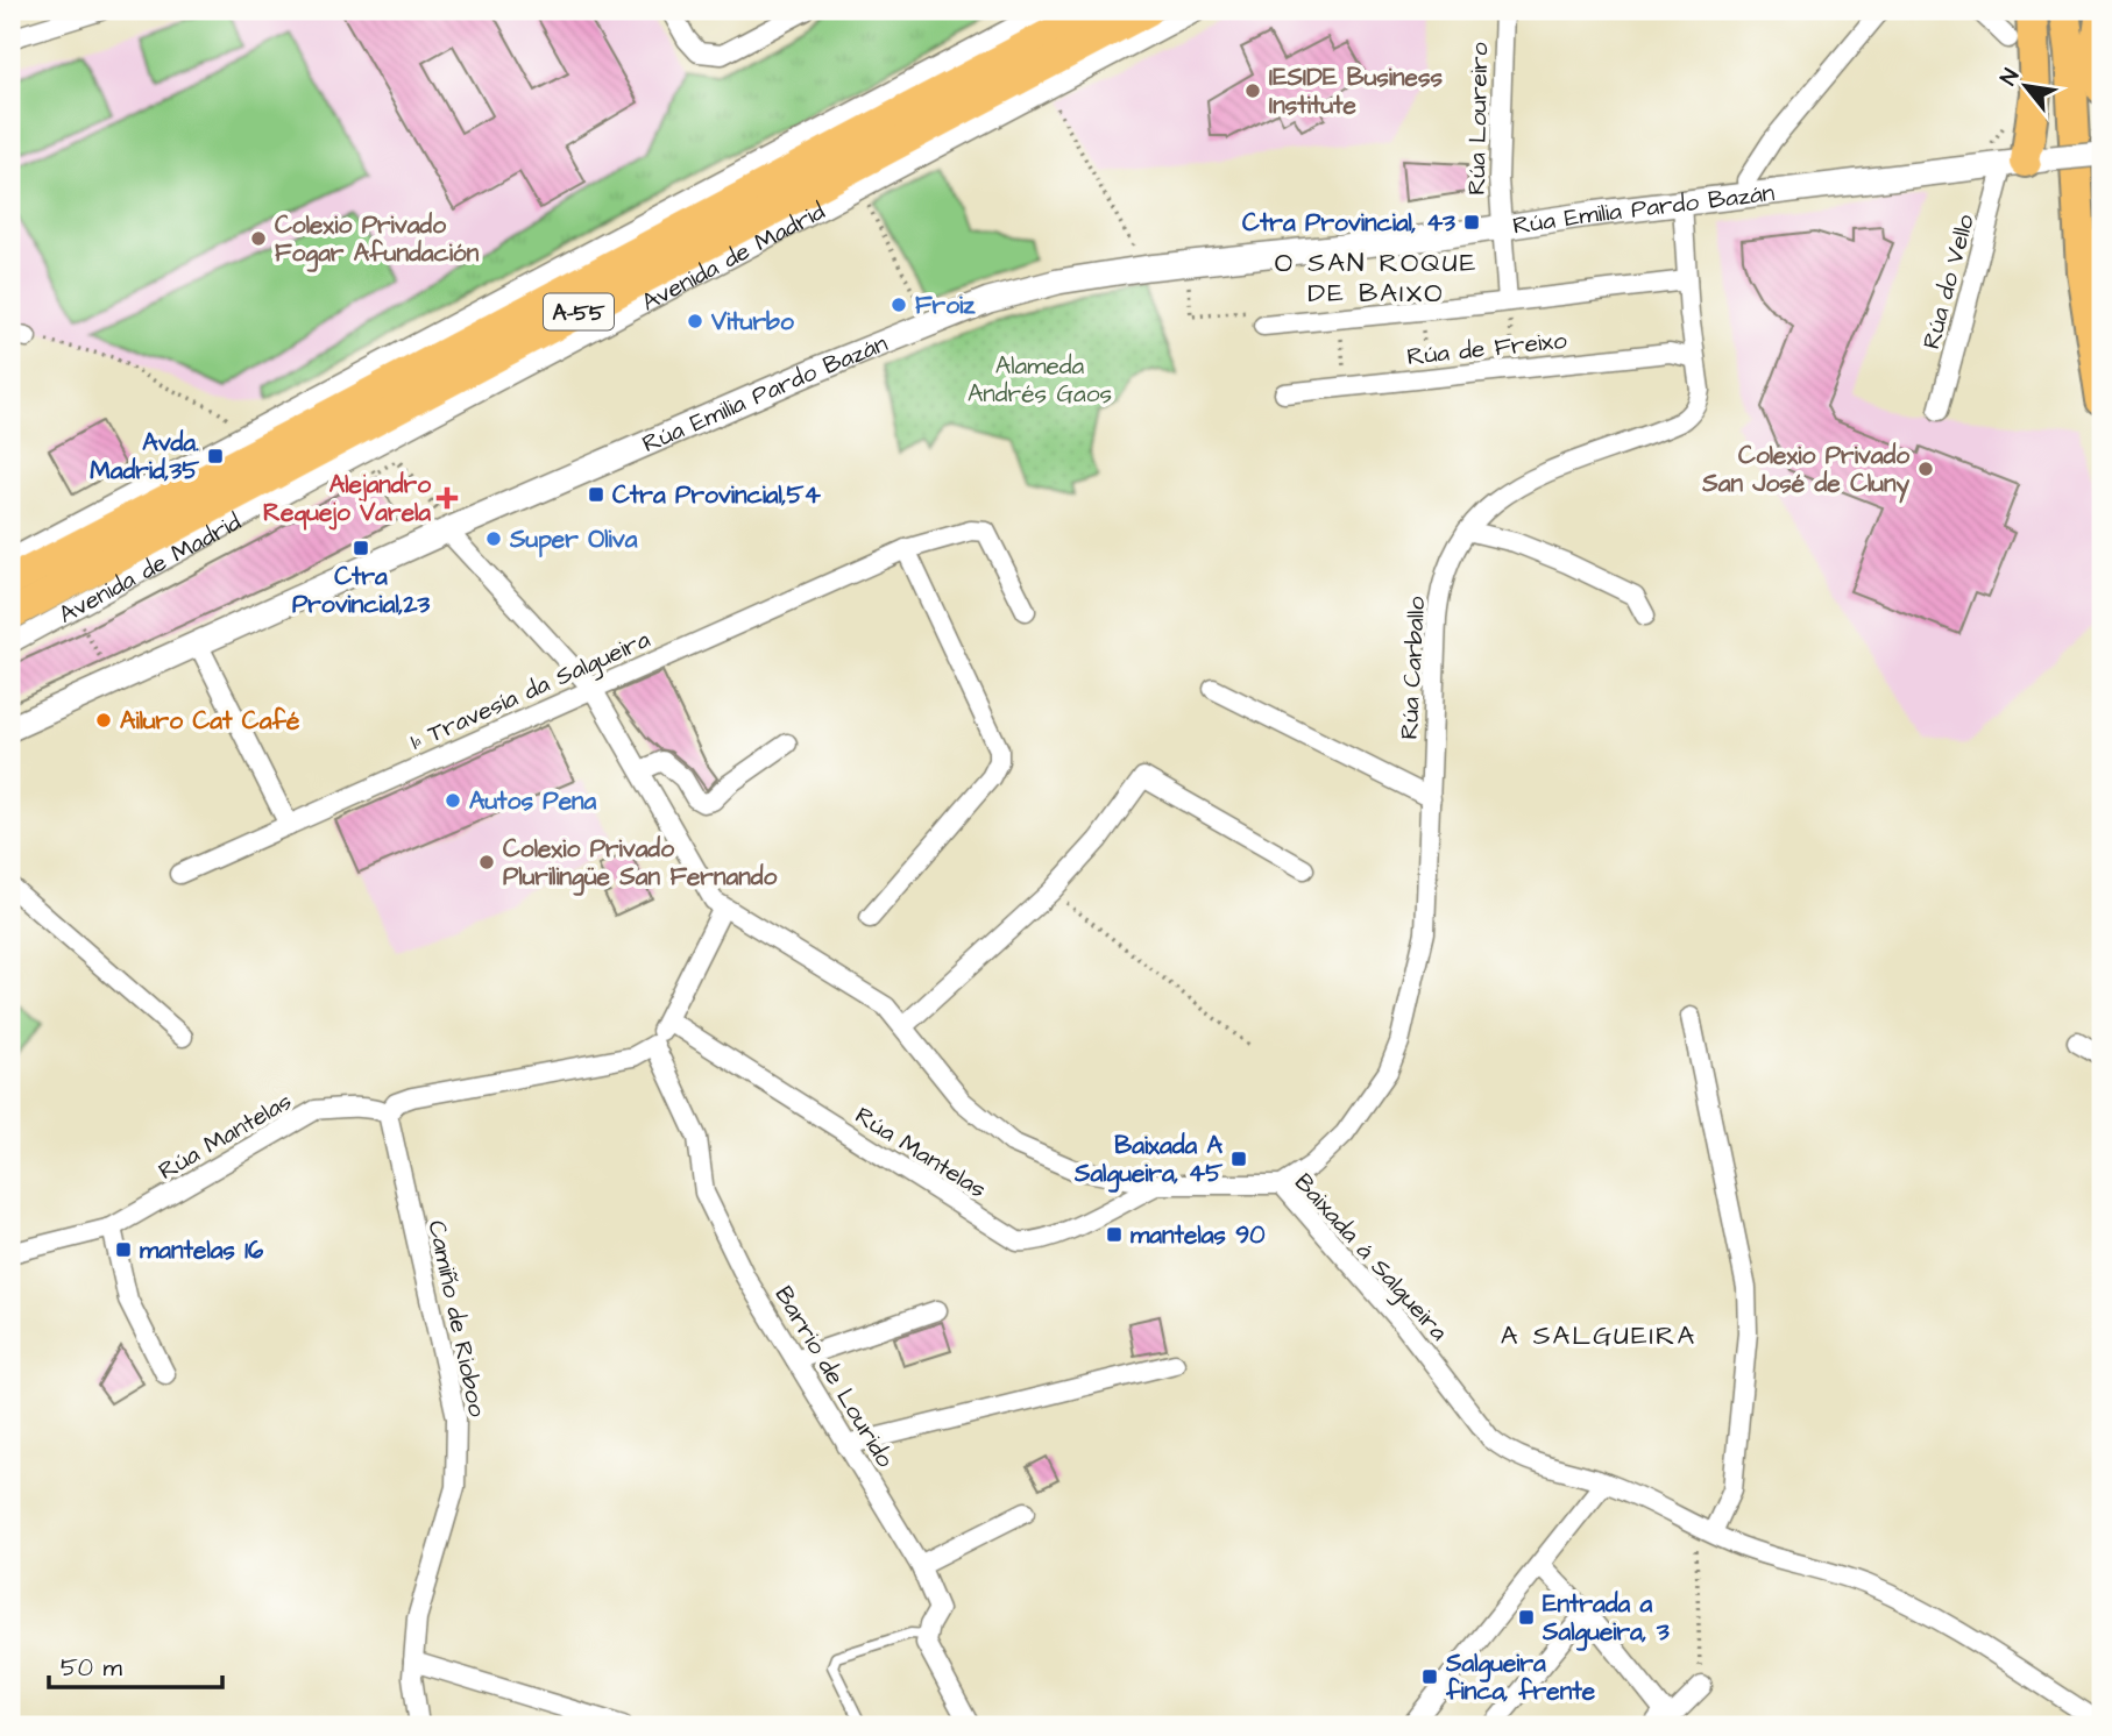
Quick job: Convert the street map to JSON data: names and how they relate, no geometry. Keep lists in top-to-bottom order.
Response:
{
  "streets": {
    "main road": ["Avenida de Madrid", "A-55"],
    "street": [
      "Rúa Loureiro",
      "Rúa Emilia Pardo Bazán",
      "Rúa do Vello",
      "Rúa de Freixo",
      "Rúa Carballo",
      "1ª Travesía da Salgueira",
      "Rúa Mantelas",
      "Baixada á Salgueira",
      "Camiño de Rioboo",
      "Barrio de Lourido"
    ]
  },
  "crossings": [
    ["Rúa Loureiro", "Rúa Emilia Pardo Bazán"],
    ["Rúa Emilia Pardo Bazán", "Rúa do Vello"],
    ["Rúa Emilia Pardo Bazán", "Rúa Carballo"],
    ["Rúa Emilia Pardo Bazán", "Baixada á Salgueira"],
    ["Rúa de Freixo", "Rúa Carballo"],
    ["Rúa Carballo", "Baixada á Salgueira"],
    ["1ª Travesía da Salgueira", "Baixada á Salgueira"],
    ["Rúa Mantelas", "Baixada á Salgueira"],
    ["Rúa Mantelas", "Camiño de Rioboo"]
  ],
  "districts": ["O SAN ROQUE DE BAIXO", "A SALGUEIRA"],
  "parks": ["Alameda Andrés Gaos"],
  "places": {
    "other": [
      "IESIDE Business Institute",
      "Colexio Privado Fogar Afundación",
      "Froiz",
      "Viturbo",
      "Colexio Privado San José de Cluny",
      "Super Oliva",
      "Ailuro Cat Café",
      "Autos Pena",
      "Colexio Privado Plurilingüe San Fernando"
    ],
    "transit": [
      "Ctra Provincial, 43",
      "Avda. Madrid,35",
      "Ctra Provincial,54",
      "Ctra Provincial,23",
      "Baixada A Salgueira, 45",
      "mantelas 90",
      "mantelas 16",
      "Entrada a Salgueira, 3",
      "Salgueira finca, frente"
    ],
    "health": ["Alejandro Requejo Varela"]
  },
  "scale_bar": "50 m",
  "north": "top left"
}
